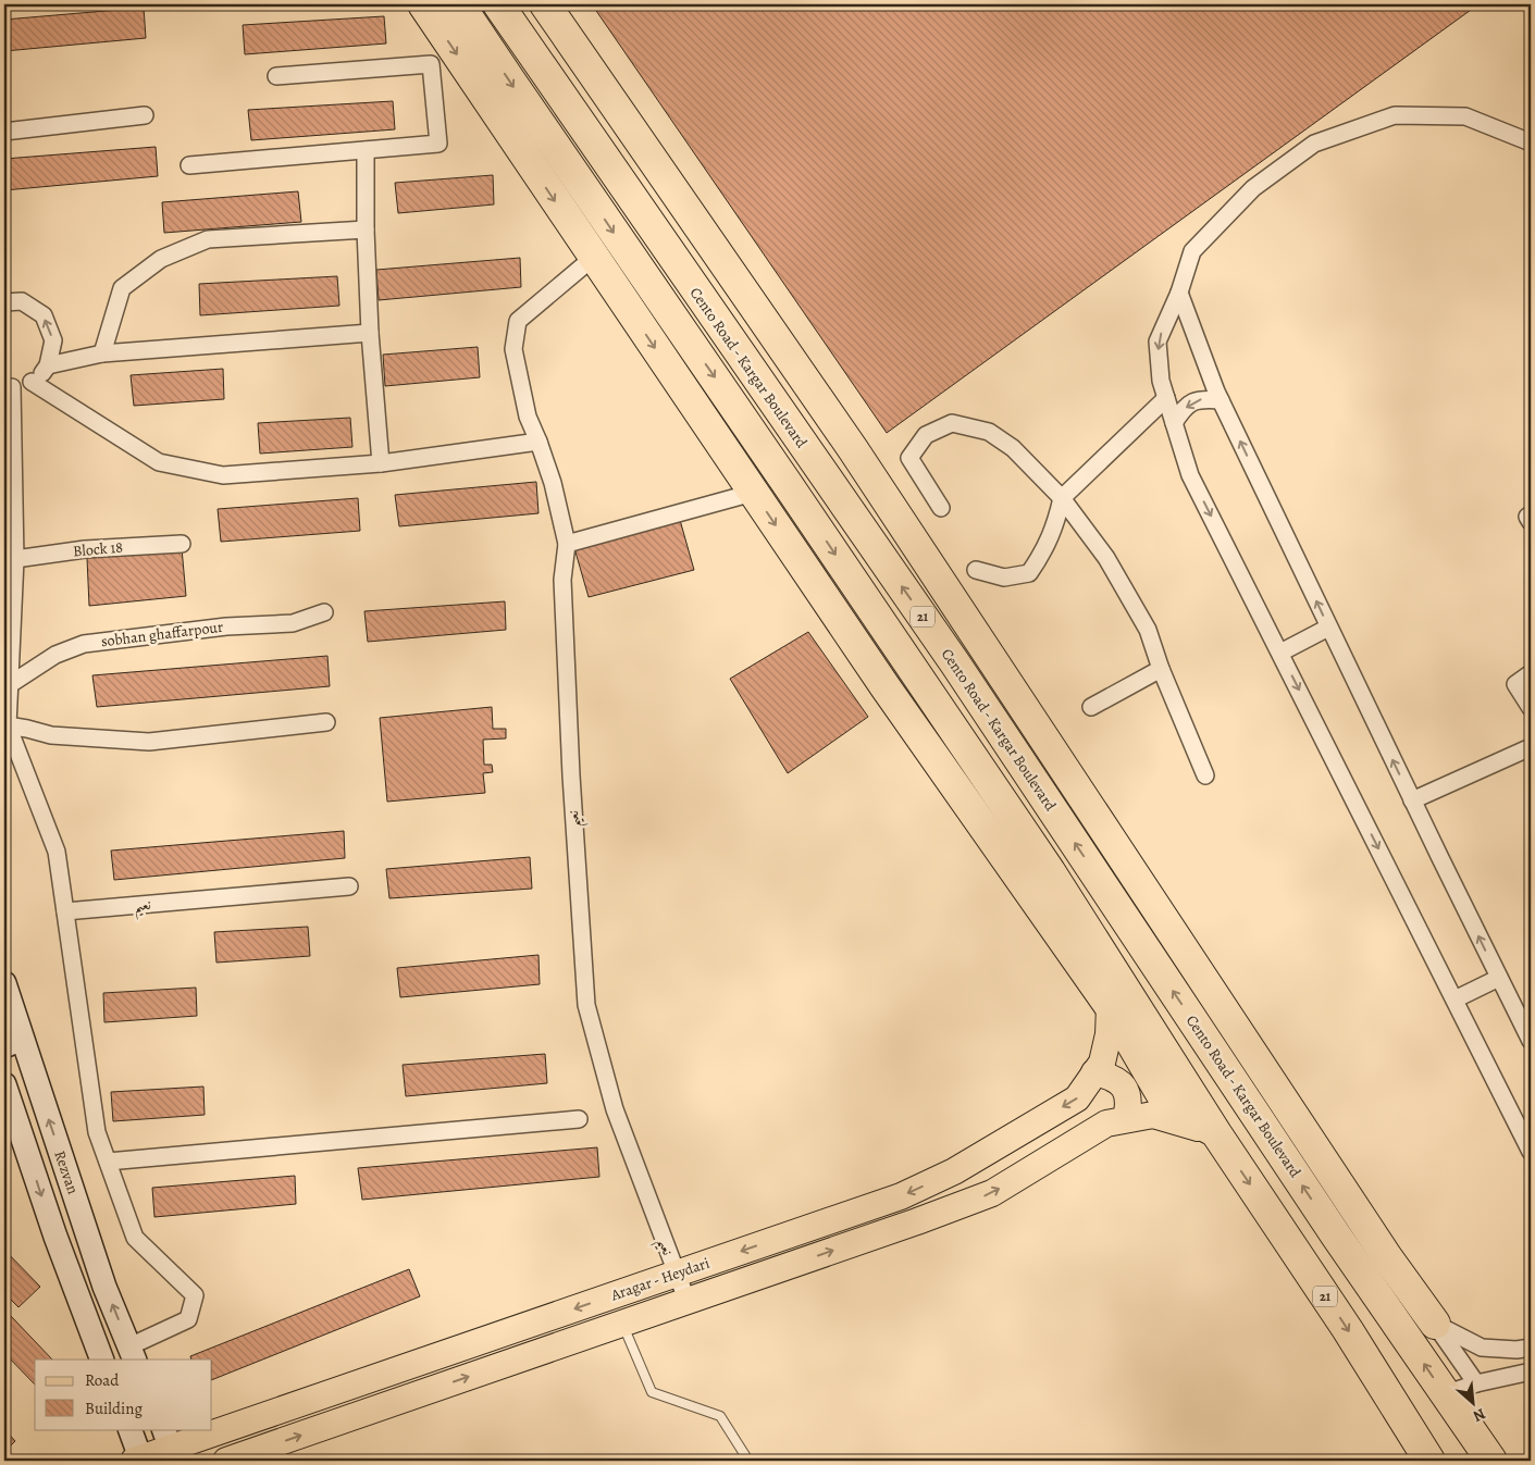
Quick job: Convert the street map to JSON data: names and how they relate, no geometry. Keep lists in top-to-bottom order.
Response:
{
  "streets": {
    "highway": ["Cento Road - Kargar Boulevard", "21"],
    "main road": ["Rezvan", "Aragar - Heydari"],
    "street": ["Block 18", "sobhan ghaffarpour", "نعیم"]
  },
  "crossings": [
    ["21", "Aragar - Heydari"],
    ["نعیم", "Aragar - Heydari"]
  ],
  "legend": ["Road", "Building"],
  "north": "bottom right"
}
